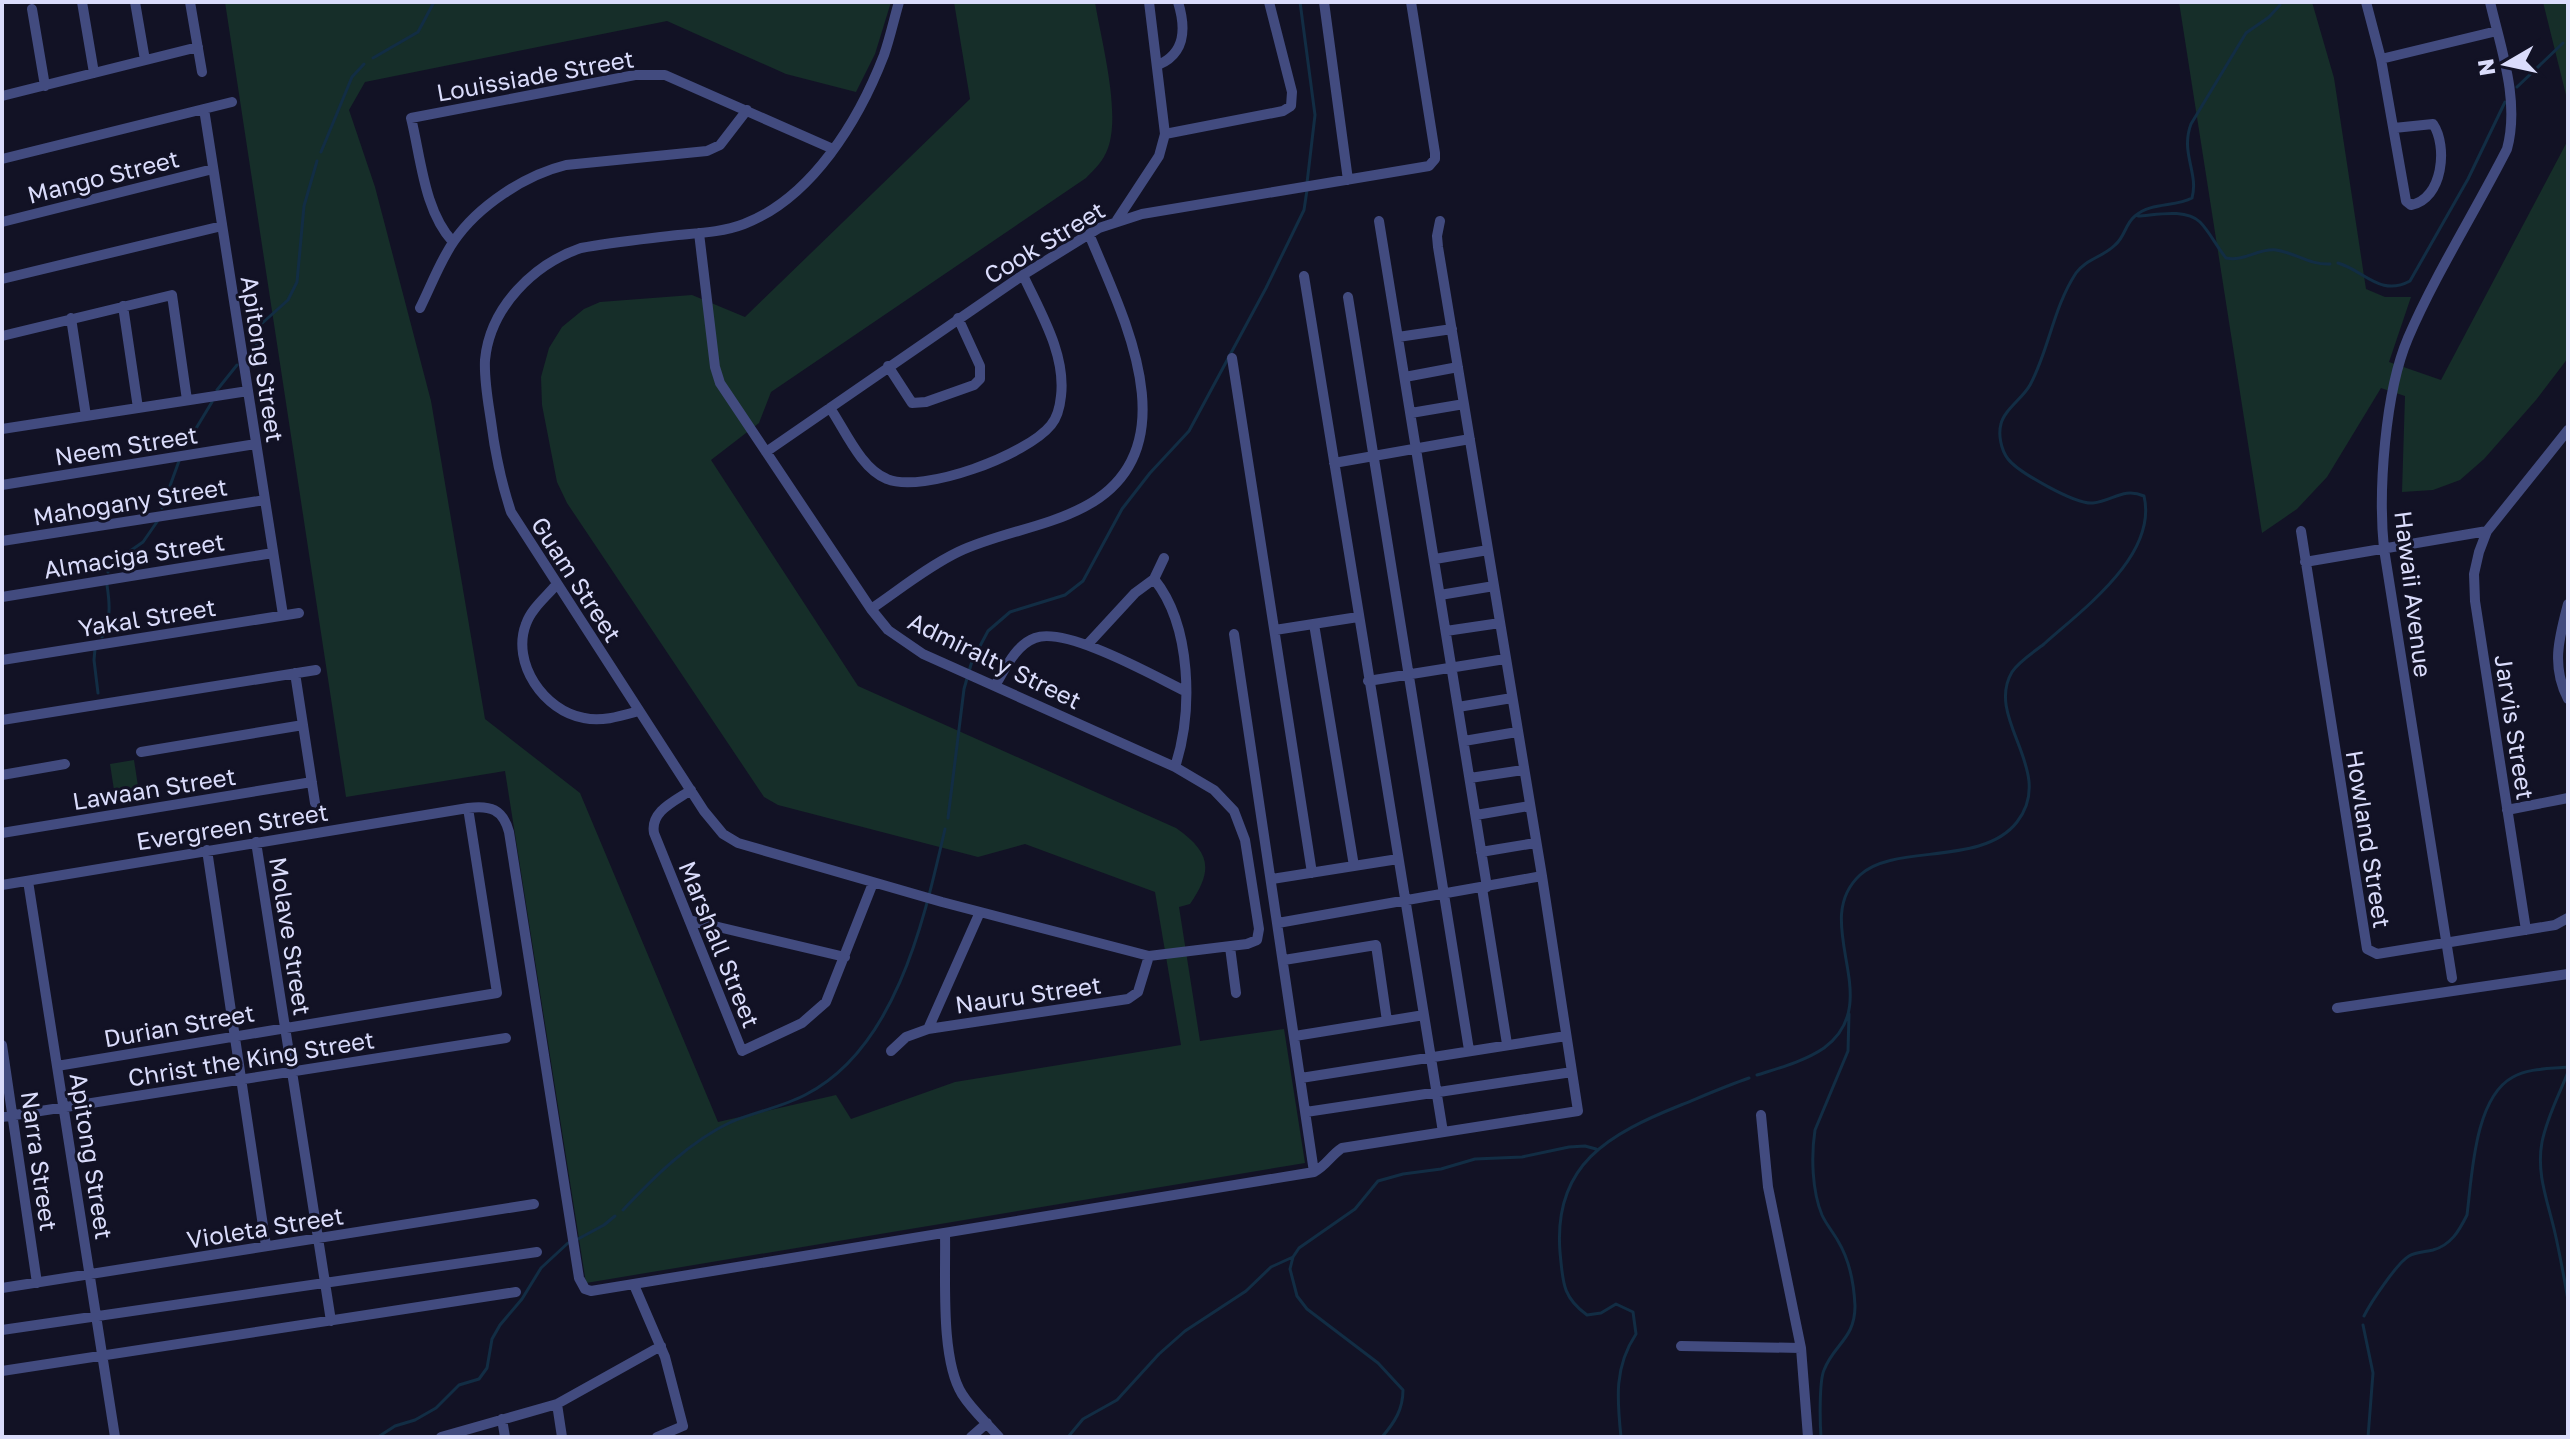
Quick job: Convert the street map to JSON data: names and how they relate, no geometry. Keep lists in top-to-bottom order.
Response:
{
  "streets": {
    "street": [
      "Louissiade Street",
      "Mango Street",
      "Cook Street",
      "Apitong Street",
      "Neem Street",
      "Mahogany Street",
      "Almaciga Street",
      "Guam Street",
      "Hawaii Avenue",
      "Yakal Street",
      "Admiralty Street",
      "Jarvis Street",
      "Lawaan Street",
      "Evergreen Street",
      "Howland Street",
      "Molave Street",
      "Marshall Street",
      "Nauru Street",
      "Durian Street",
      "Christ the King Street",
      "Narra Street",
      "Violeta Street"
    ]
  },
  "crossings": [
    ["Louissiade Street", "Guam Street"],
    ["Mango Street", "Apitong Street"],
    ["Cook Street", "Admiralty Street"],
    ["Apitong Street", "Neem Street"],
    ["Apitong Street", "Mahogany Street"],
    ["Apitong Street", "Almaciga Street"],
    ["Apitong Street", "Yakal Street"],
    ["Apitong Street", "Evergreen Street"],
    ["Apitong Street", "Durian Street"],
    ["Apitong Street", "Christ the King Street"],
    ["Apitong Street", "Violeta Street"],
    ["Guam Street", "Admiralty Street"],
    ["Guam Street", "Marshall Street"],
    ["Guam Street", "Nauru Street"],
    ["Hawaii Avenue", "Howland Street"],
    ["Jarvis Street", "Howland Street"],
    ["Evergreen Street", "Molave Street"],
    ["Evergreen Street", "Durian Street"],
    ["Molave Street", "Durian Street"],
    ["Molave Street", "Christ the King Street"],
    ["Molave Street", "Violeta Street"],
    ["Christ the King Street", "Narra Street"],
    ["Narra Street", "Violeta Street"]
  ],
  "north": "left"
}
